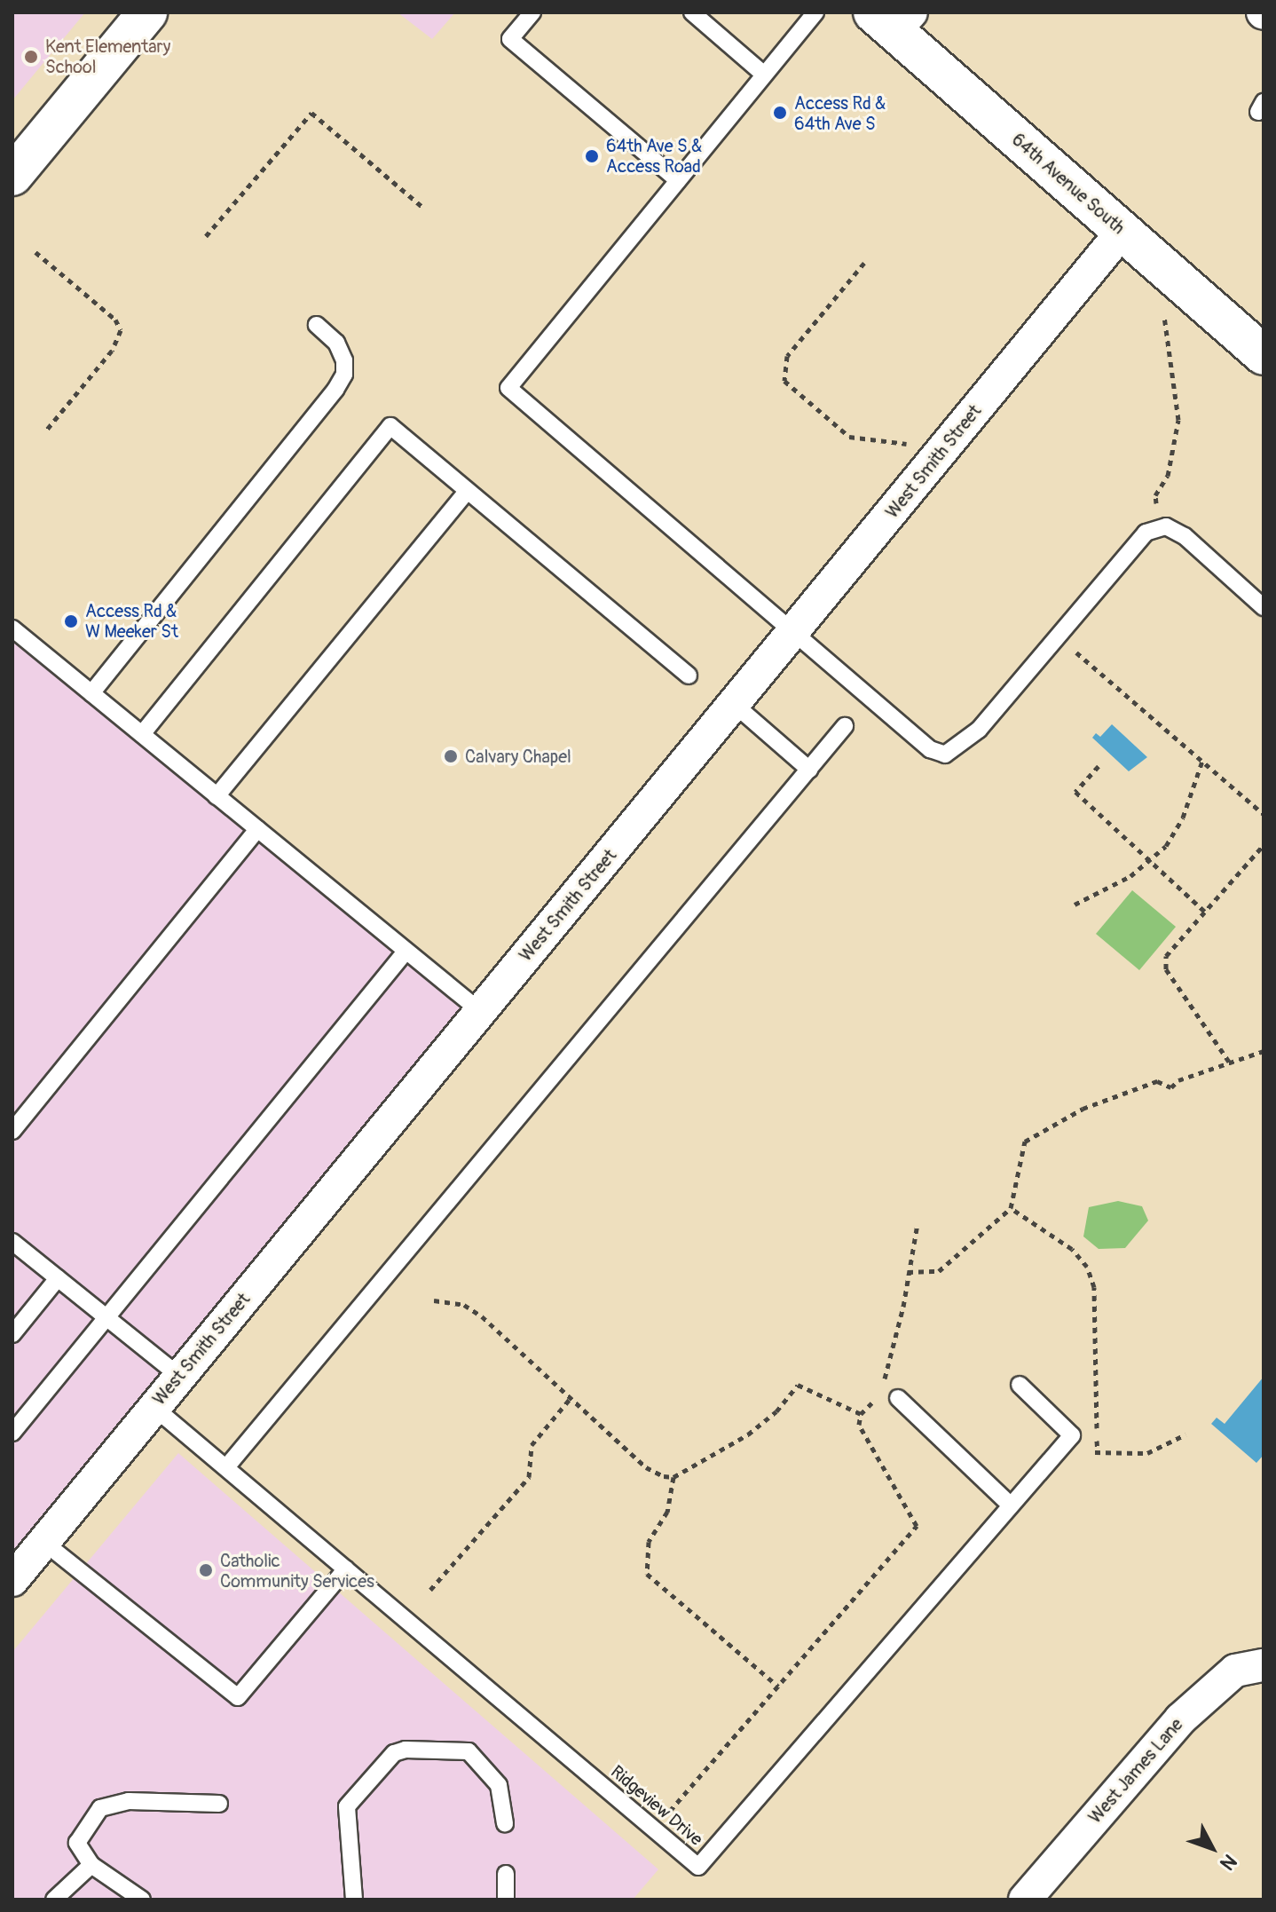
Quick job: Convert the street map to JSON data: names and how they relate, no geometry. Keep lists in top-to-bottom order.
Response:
{
  "streets": {
    "street": ["64th Avenue South", "West Smith Street", "West James Lane"],
    "lane": ["Ridgeview Drive"]
  },
  "crossings": [
    ["64th Avenue South", "West Smith Street"],
    ["West Smith Street", "Ridgeview Drive"]
  ],
  "places": [
    "Kent Elementary School",
    "Access Rd & 64th Ave S",
    "64th Ave S & Access Road",
    "Access Rd & W Meeker St",
    "Calvary Chapel",
    "Catholic Community Services"
  ],
  "north": "bottom right"
}
